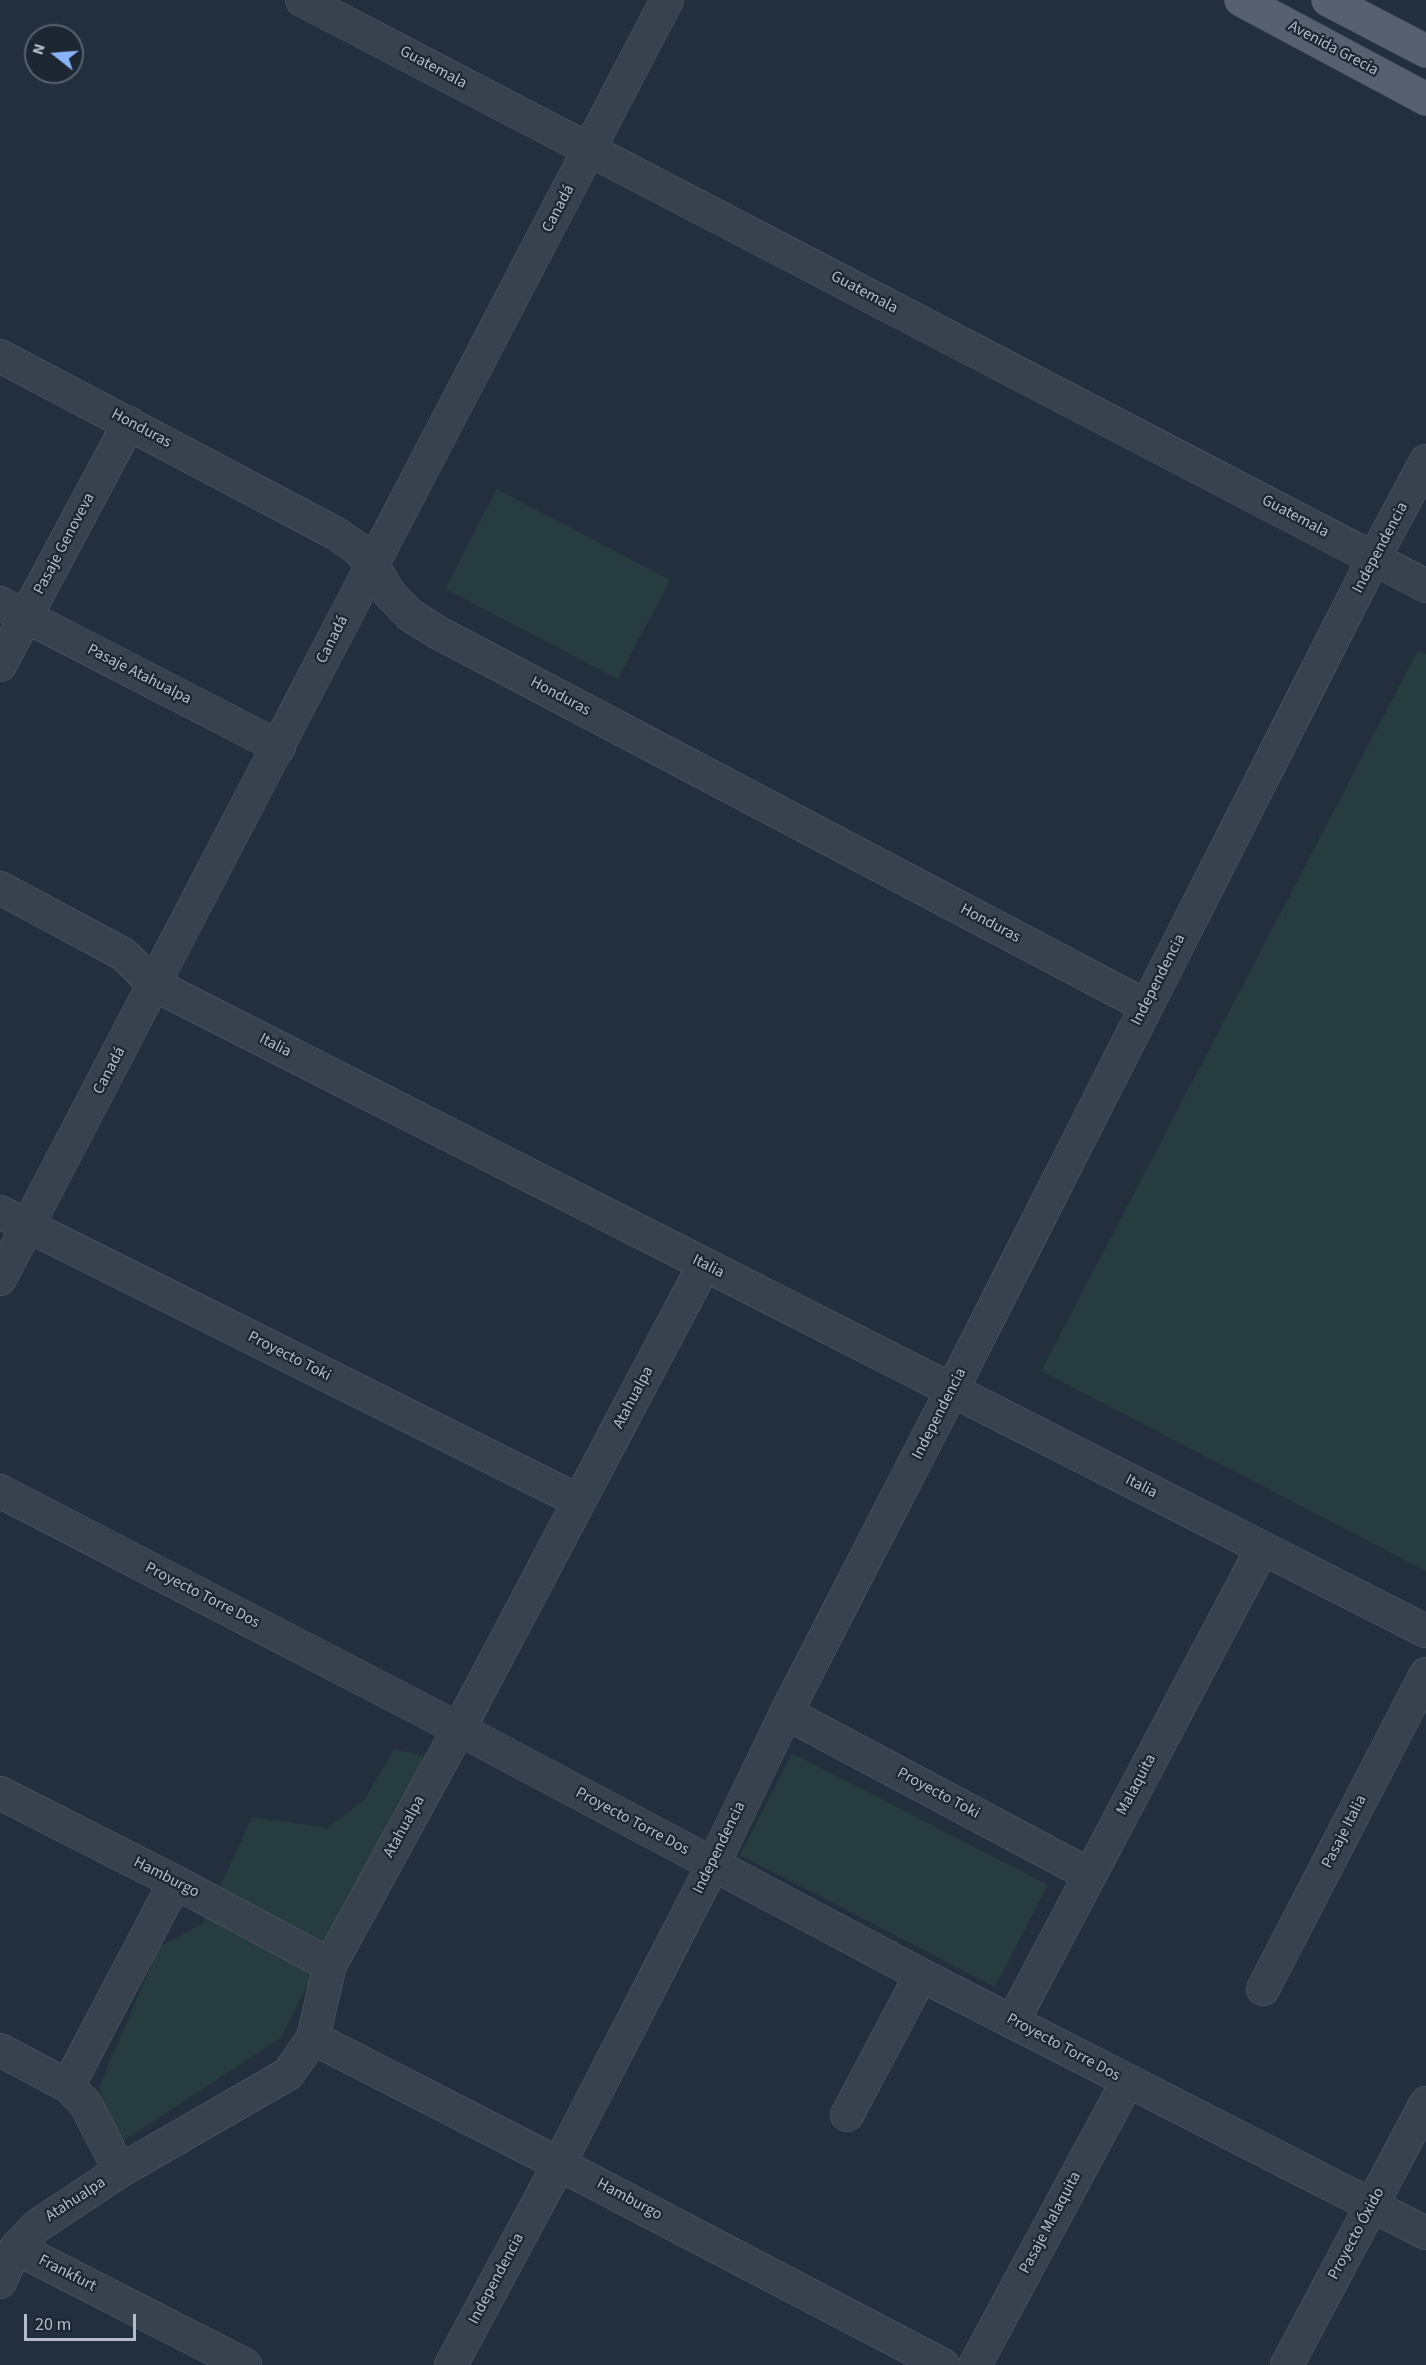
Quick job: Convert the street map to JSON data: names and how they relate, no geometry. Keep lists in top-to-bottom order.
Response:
{
  "streets": {
    "main road": ["Avenida Grecia"],
    "street": [
      "Guatemala",
      "Canadá",
      "Honduras",
      "Pasaje Genoveva",
      "Independencia",
      "Pasaje Atahualpa",
      "Italia",
      "Proyecto Toki",
      "Atahualpa",
      "Proyecto Torre Dos",
      "Malaquita",
      "Pasaje Italia",
      "Hamburgo",
      "Pasaje Malaquita",
      "Proyecto Óxido",
      "Frankfurt"
    ]
  },
  "crossings": [
    ["Guatemala", "Canadá"],
    ["Guatemala", "Independencia"],
    ["Canadá", "Honduras"],
    ["Canadá", "Pasaje Atahualpa"],
    ["Canadá", "Italia"],
    ["Canadá", "Proyecto Toki"],
    ["Honduras", "Pasaje Genoveva"],
    ["Honduras", "Independencia"],
    ["Pasaje Genoveva", "Pasaje Atahualpa"],
    ["Independencia", "Italia"],
    ["Independencia", "Proyecto Toki"],
    ["Independencia", "Proyecto Torre Dos"],
    ["Independencia", "Hamburgo"],
    ["Italia", "Atahualpa"],
    ["Italia", "Malaquita"],
    ["Proyecto Toki", "Atahualpa"],
    ["Proyecto Toki", "Malaquita"],
    ["Atahualpa", "Proyecto Torre Dos"],
    ["Atahualpa", "Hamburgo"],
    ["Atahualpa", "Frankfurt"],
    ["Proyecto Torre Dos", "Malaquita"],
    ["Proyecto Torre Dos", "Pasaje Malaquita"],
    ["Proyecto Torre Dos", "Proyecto Óxido"]
  ],
  "scale_bar": "20 m",
  "north": "left"
}
